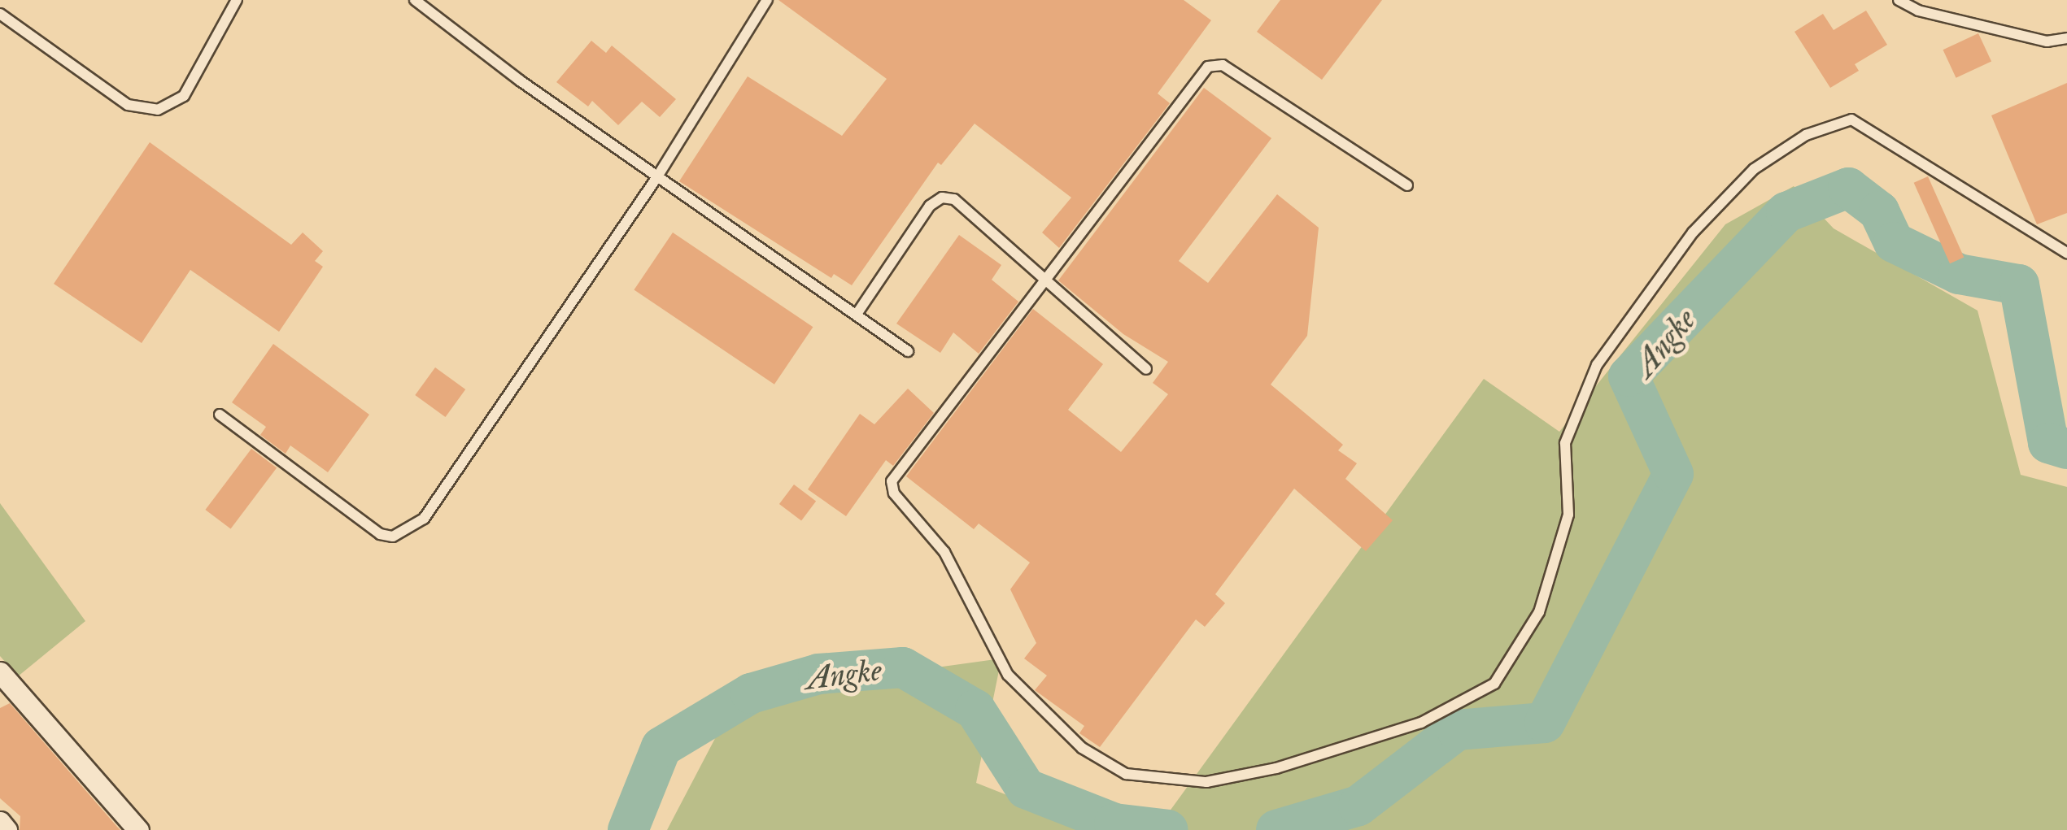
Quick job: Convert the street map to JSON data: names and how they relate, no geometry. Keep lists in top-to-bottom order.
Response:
{
  "water": ["Angke"]
}
